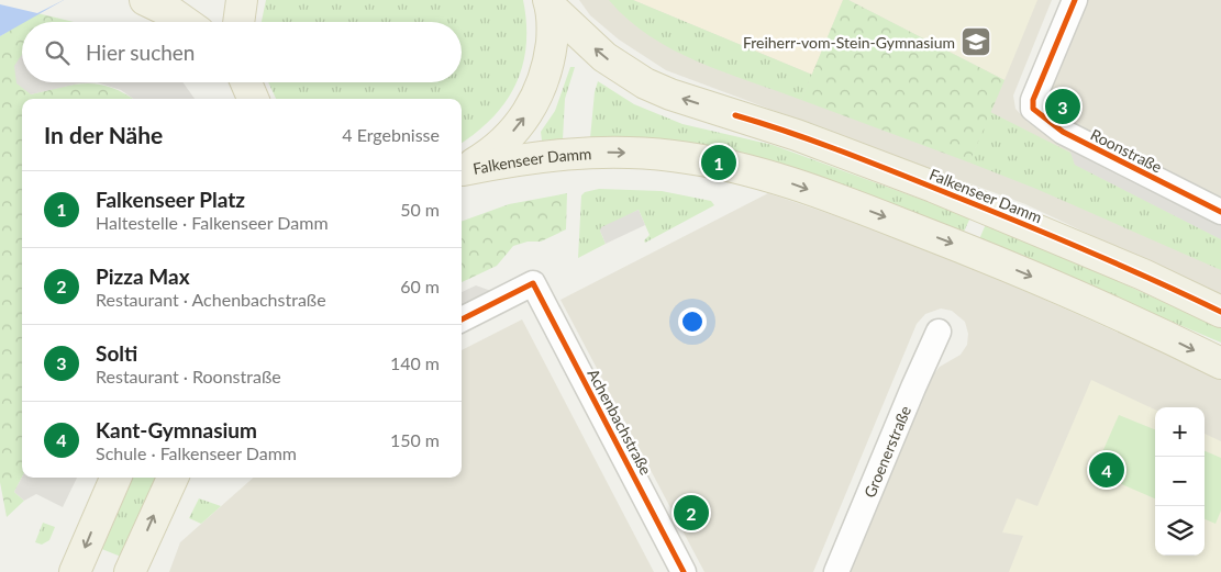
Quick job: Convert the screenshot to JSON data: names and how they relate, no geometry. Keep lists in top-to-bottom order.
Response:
{
  "streets": {
    "main road": ["Falkenseer Damm"],
    "street": ["Roonstraße", "Achenbachstraße", "Groenerstraße"]
  },
  "places": {
    "school or university": ["Freiherr-vom-Stein-Gymnasium"]
  },
  "page": {
    "search": "Hier suchen",
    "pins": [
      "3",
      "1",
      "4",
      "2"
    ],
    "heading": ["In der Nähe", "4 Ergebnisse"],
    "list": [
      {
        "mark": "1",
        "name": "Falkenseer Platz",
        "note": "Haltestelle · Falkenseer Damm",
        "value": "50 m"
      },
      {
        "mark": "2",
        "name": "Pizza Max",
        "note": "Restaurant · Achenbachstraße",
        "value": "60 m"
      },
      {
        "mark": "3",
        "name": "Solti",
        "note": "Restaurant · Roonstraße",
        "value": "140 m"
      },
      {
        "mark": "4",
        "name": "Kant-Gymnasium",
        "note": "Schule · Falkenseer Damm",
        "value": "150 m"
      }
    ],
    "map_buttons": ["+", "−"]
  }
}
